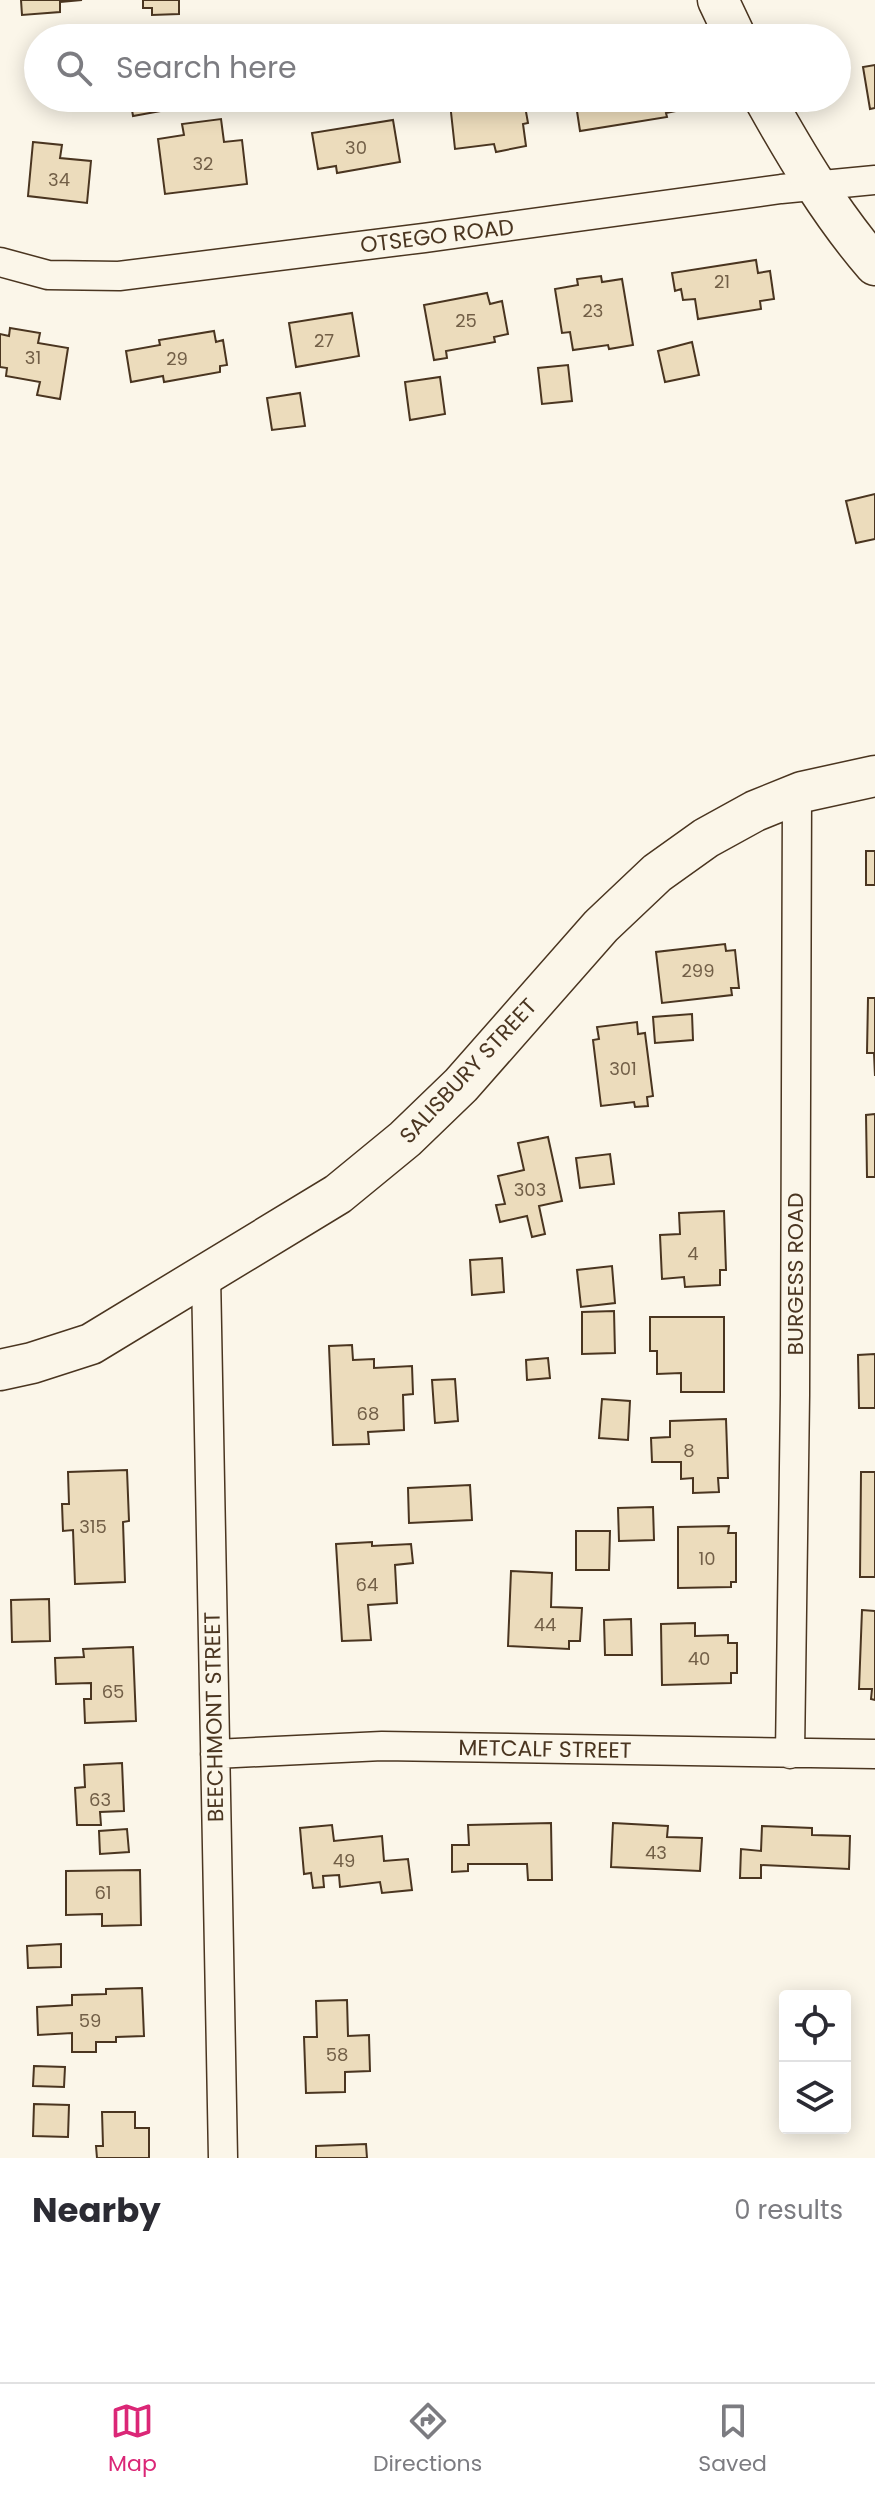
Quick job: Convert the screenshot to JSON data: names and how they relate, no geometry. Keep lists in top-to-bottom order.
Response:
{
  "streets": {
    "main road": ["SALISBURY STREET"],
    "street": [
      "OTSEGO ROAD",
      "BURGESS ROAD",
      "BEECHMONT STREET",
      "METCALF STREET"
    ]
  },
  "crossings": [
    ["SALISBURY STREET", "BURGESS ROAD"],
    ["SALISBURY STREET", "BEECHMONT STREET"],
    ["BURGESS ROAD", "METCALF STREET"],
    ["BEECHMONT STREET", "METCALF STREET"]
  ],
  "house_numbers": [
    "30",
    "32",
    "34",
    "21",
    "23",
    "25",
    "27",
    "31",
    "29",
    "299",
    "301",
    "303",
    "4",
    "68",
    "8",
    "315",
    "10",
    "64",
    "44",
    "40",
    "65",
    "63",
    "43",
    "49",
    "61",
    "59",
    "58"
  ],
  "page": {
    "search": "Search here",
    "heading": ["Nearby", "0 results"],
    "nav": ["Map", "Directions", "Saved"]
  }
}
